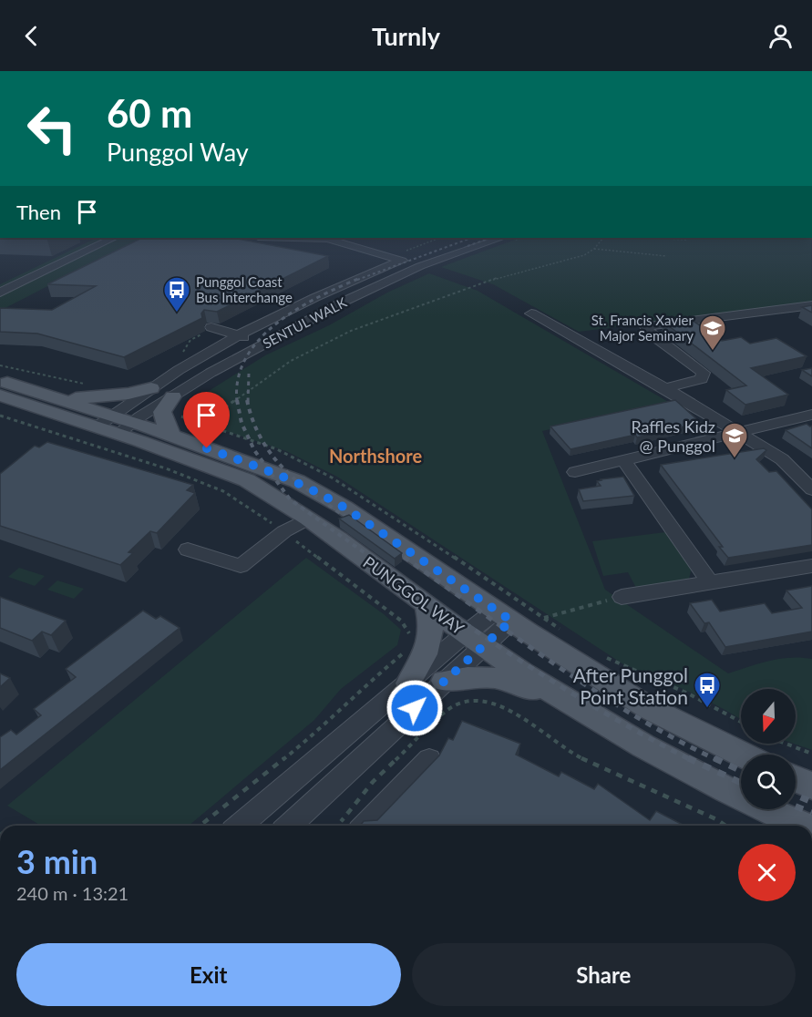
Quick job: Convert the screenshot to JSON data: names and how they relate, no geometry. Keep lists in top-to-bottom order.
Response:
{
  "streets": {
    "main road": ["PUNGGOL WAY"],
    "street": ["SENTUL WALK"]
  },
  "crossings": [
    ["SENTUL WALK", "PUNGGOL WAY"]
  ],
  "districts": ["Northshore"],
  "places": {
    "bus stop": ["Punggol Coast Bus Interchange", "After Punggol Point Station"],
    "school or university": ["St. Francis Xavier Major Seminary", "Raffles Kidz @ Punggol"]
  },
  "north": "bottom",
  "page": {
    "header": "Turnly",
    "turn": ["60 m", "Punggol Way"],
    "then": "Then",
    "heading": ["3 min", "240 m · 13:21"],
    "buttons": ["Exit", "Share"]
  }
}
